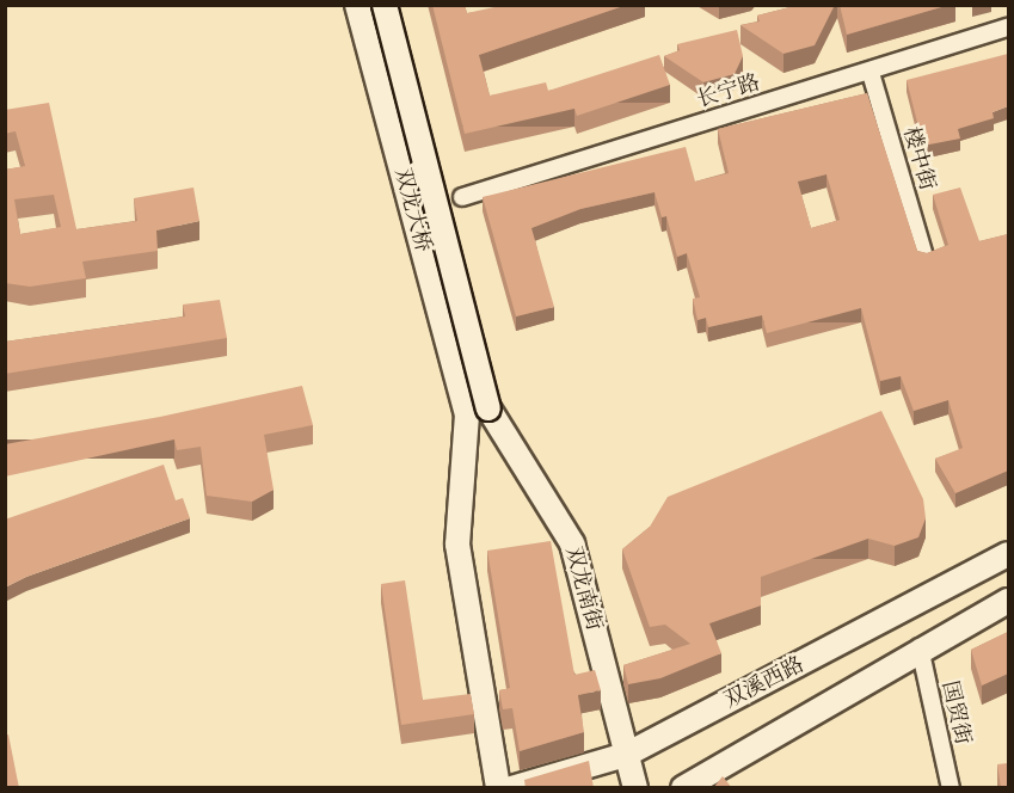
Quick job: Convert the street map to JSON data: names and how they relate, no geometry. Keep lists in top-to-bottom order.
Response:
{
  "streets": {
    "main road": ["双龙大桥", "双龙南街", "双溪西路"],
    "street": ["长宁路", "楼中街", "国贸街"]
  },
  "crossings": [
    ["长宁路", "楼中街"],
    ["双龙大桥", "双龙南街"],
    ["双龙南街", "双溪西路"]
  ]
}
